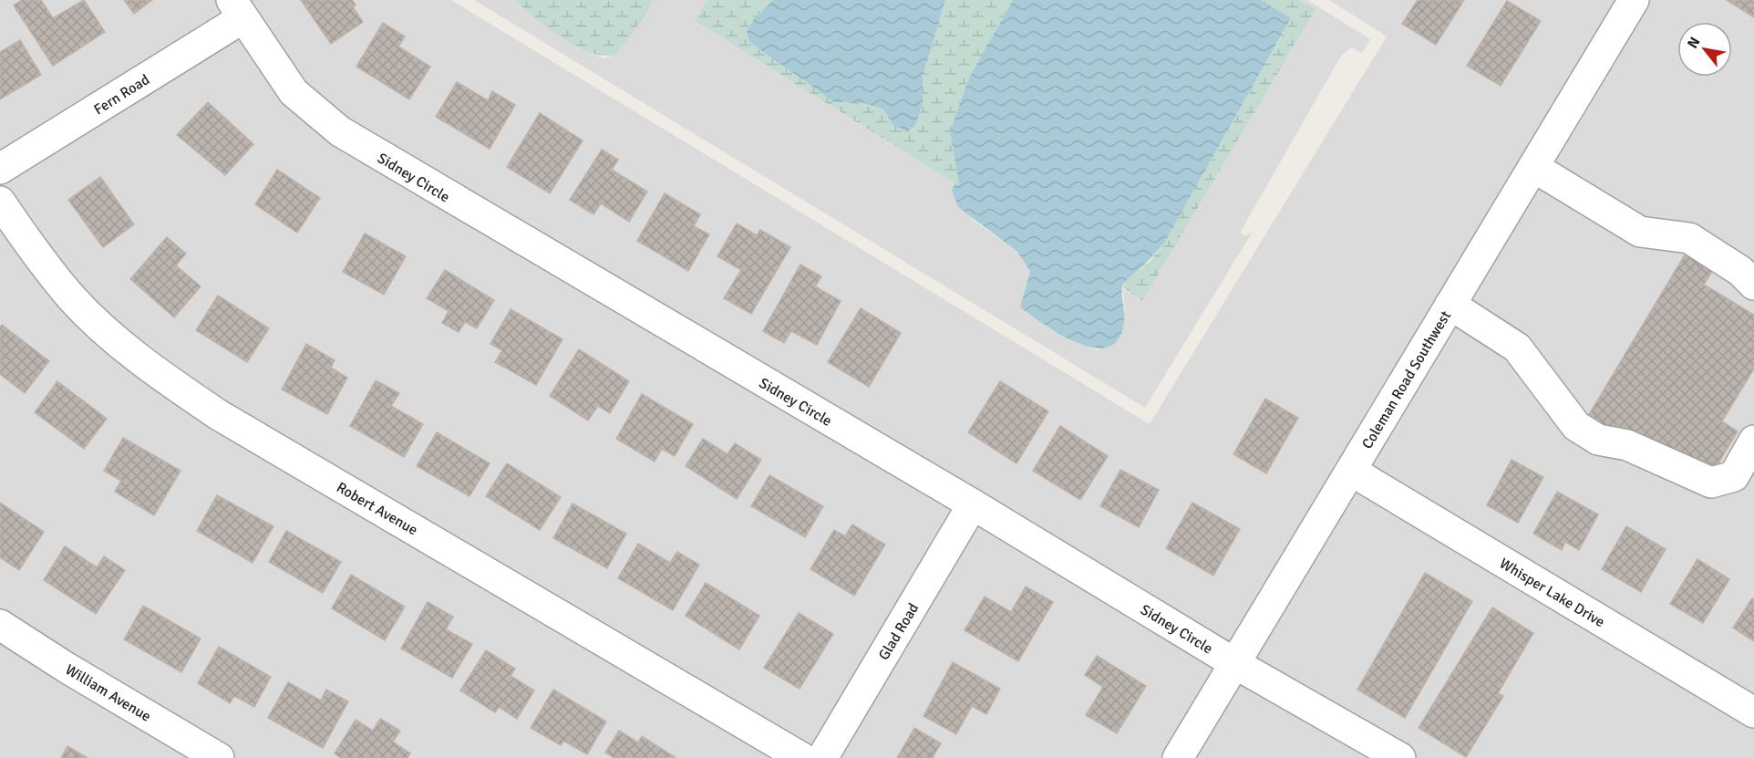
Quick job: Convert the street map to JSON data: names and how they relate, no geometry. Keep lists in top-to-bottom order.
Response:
{
  "streets": {
    "street": [
      "Fern Road",
      "Sidney Circle",
      "Coleman Road Southwest",
      "Robert Avenue",
      "Whisper Lake Drive",
      "Glad Road",
      "William Avenue"
    ]
  },
  "crossings": [
    ["Fern Road", "Sidney Circle"],
    ["Sidney Circle", "Coleman Road Southwest"],
    ["Sidney Circle", "Glad Road"],
    ["Coleman Road Southwest", "Whisper Lake Drive"]
  ],
  "north": "top left"
}
